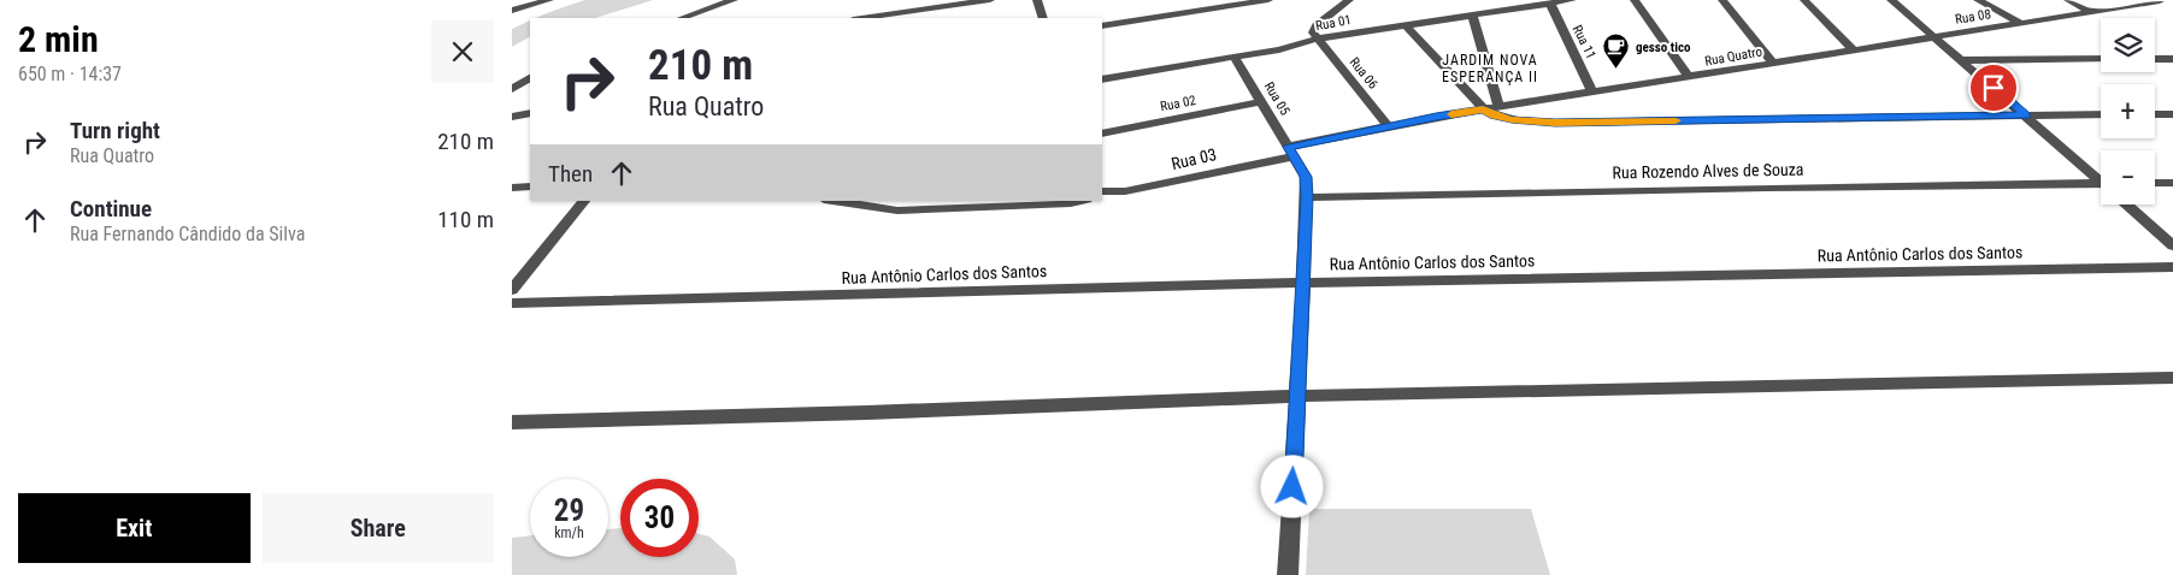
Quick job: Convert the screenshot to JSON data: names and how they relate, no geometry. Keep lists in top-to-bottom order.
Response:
{
  "streets": {
    "street": [
      "Rua 08",
      "Rua 01",
      "Rua 11",
      "Rua Quatro",
      "Rua 06",
      "Rua 05",
      "Rua 02",
      "Rua 03",
      "Rua Rozendo Alves de Souza",
      "Rua Antônio Carlos dos Santos"
    ]
  },
  "crossings": [
    ["Rua 08", "Rua Quatro"],
    ["Rua 01", "Rua 11"],
    ["Rua 01", "Rua 06"],
    ["Rua 01", "Rua 05"],
    ["Rua 11", "Rua Quatro"],
    ["Rua Quatro", "Rua 06"],
    ["Rua Quatro", "Rua 05"],
    ["Rua Quatro", "Rua 03"],
    ["Rua 05", "Rua 02"],
    ["Rua 05", "Rua 03"],
    ["Rua 05", "Rua Rozendo Alves de Souza"],
    ["Rua 05", "Rua Antônio Carlos dos Santos"]
  ],
  "districts": ["JARDIM NOVA ESPERANÇA II"],
  "places": {
    "cafe": ["gesso tico"]
  },
  "page": {
    "heading": ["2 min", "650 m · 14:37"],
    "map_buttons": ["+", "−"],
    "turn": ["210 m", "Rua Quatro"],
    "list": [
      {
        "name": "Turn right",
        "note": "Rua Quatro",
        "value": "210 m"
      },
      {
        "name": "Continue",
        "note": "Rua Fernando Cândido da Silva",
        "value": "110 m"
      }
    ],
    "then": "Then",
    "speed": "29 km/h",
    "limit": "30",
    "buttons": ["Exit", "Share"]
  }
}
